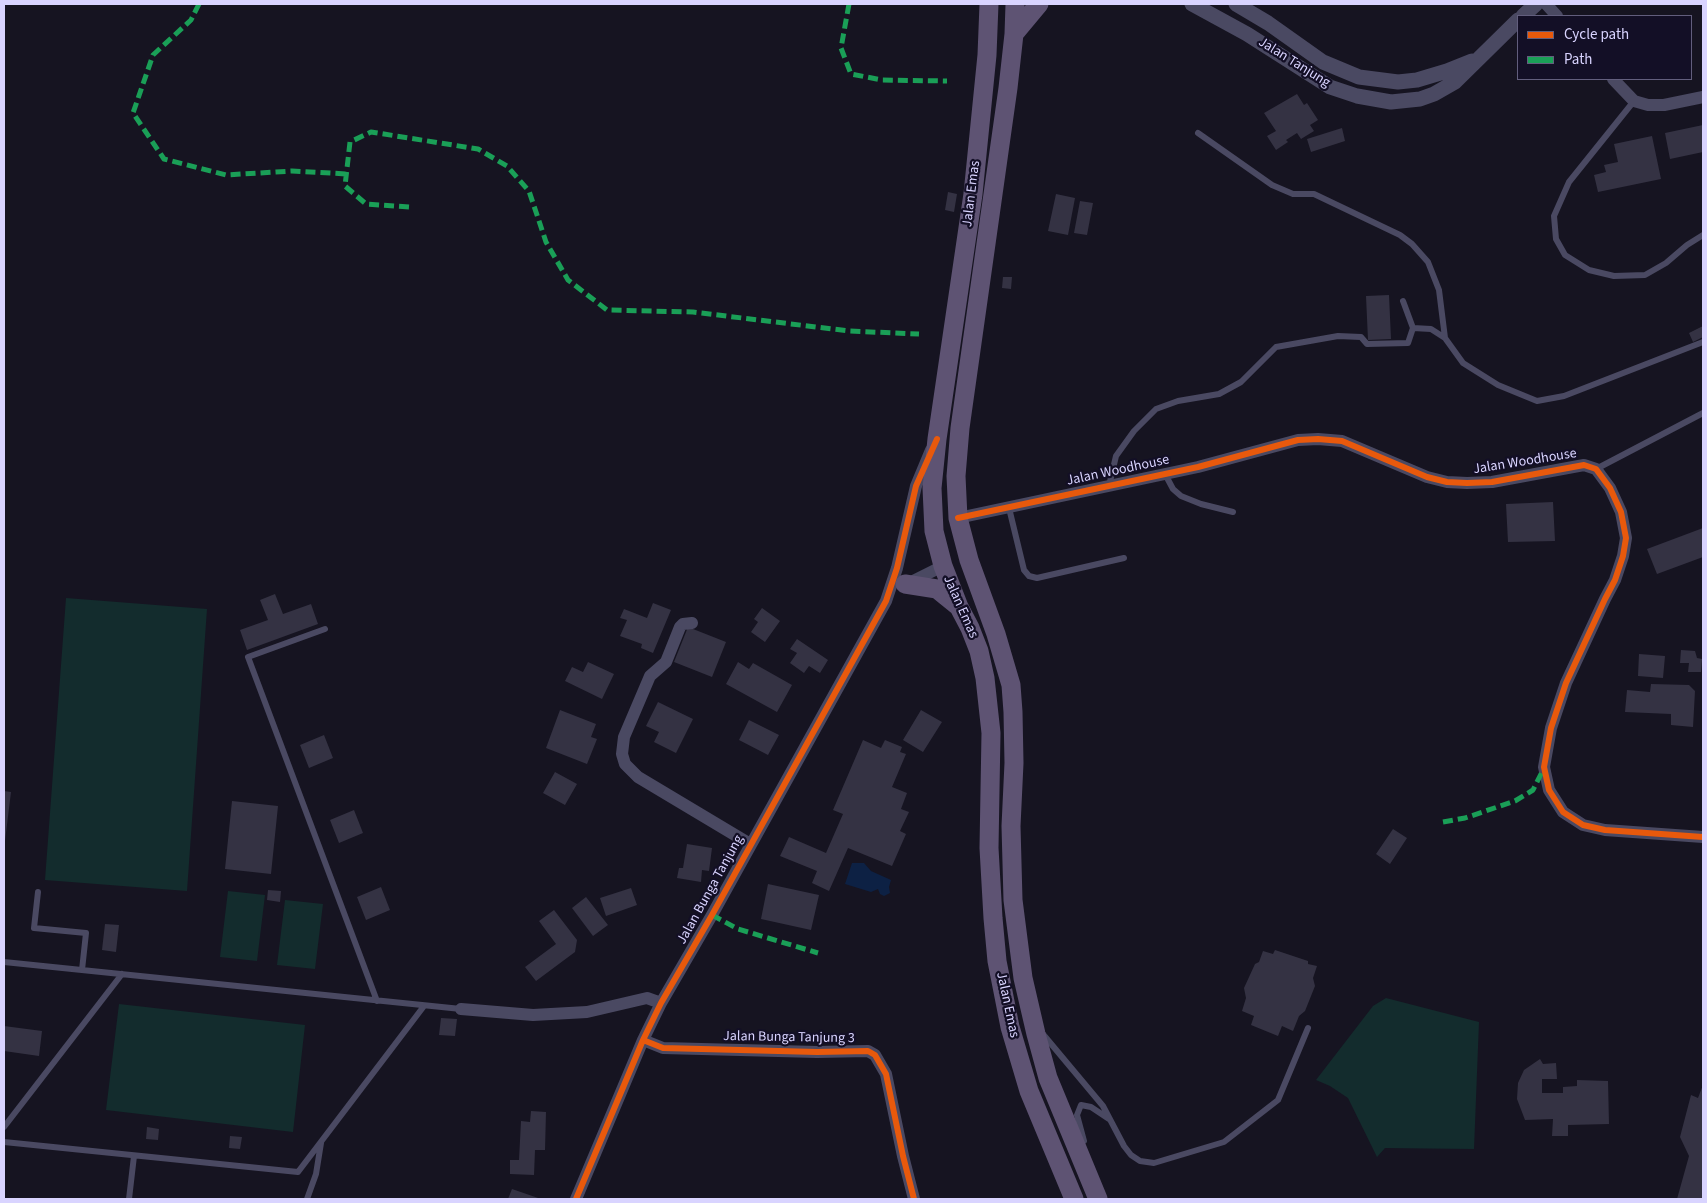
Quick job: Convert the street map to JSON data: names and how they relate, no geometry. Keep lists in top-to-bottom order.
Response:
{
  "streets": {
    "main road": ["Jalan Emas"],
    "street": [
      "Jalan Tanjung",
      "Jalan Woodhouse",
      "Jalan Bunga Tanjung",
      "Jalan Bunga Tanjung 3"
    ]
  },
  "crossings": [
    ["Jalan Emas", "Jalan Woodhouse"],
    ["Jalan Bunga Tanjung", "Jalan Bunga Tanjung 3"]
  ],
  "legend": ["Cycle path", "Path"]
}
